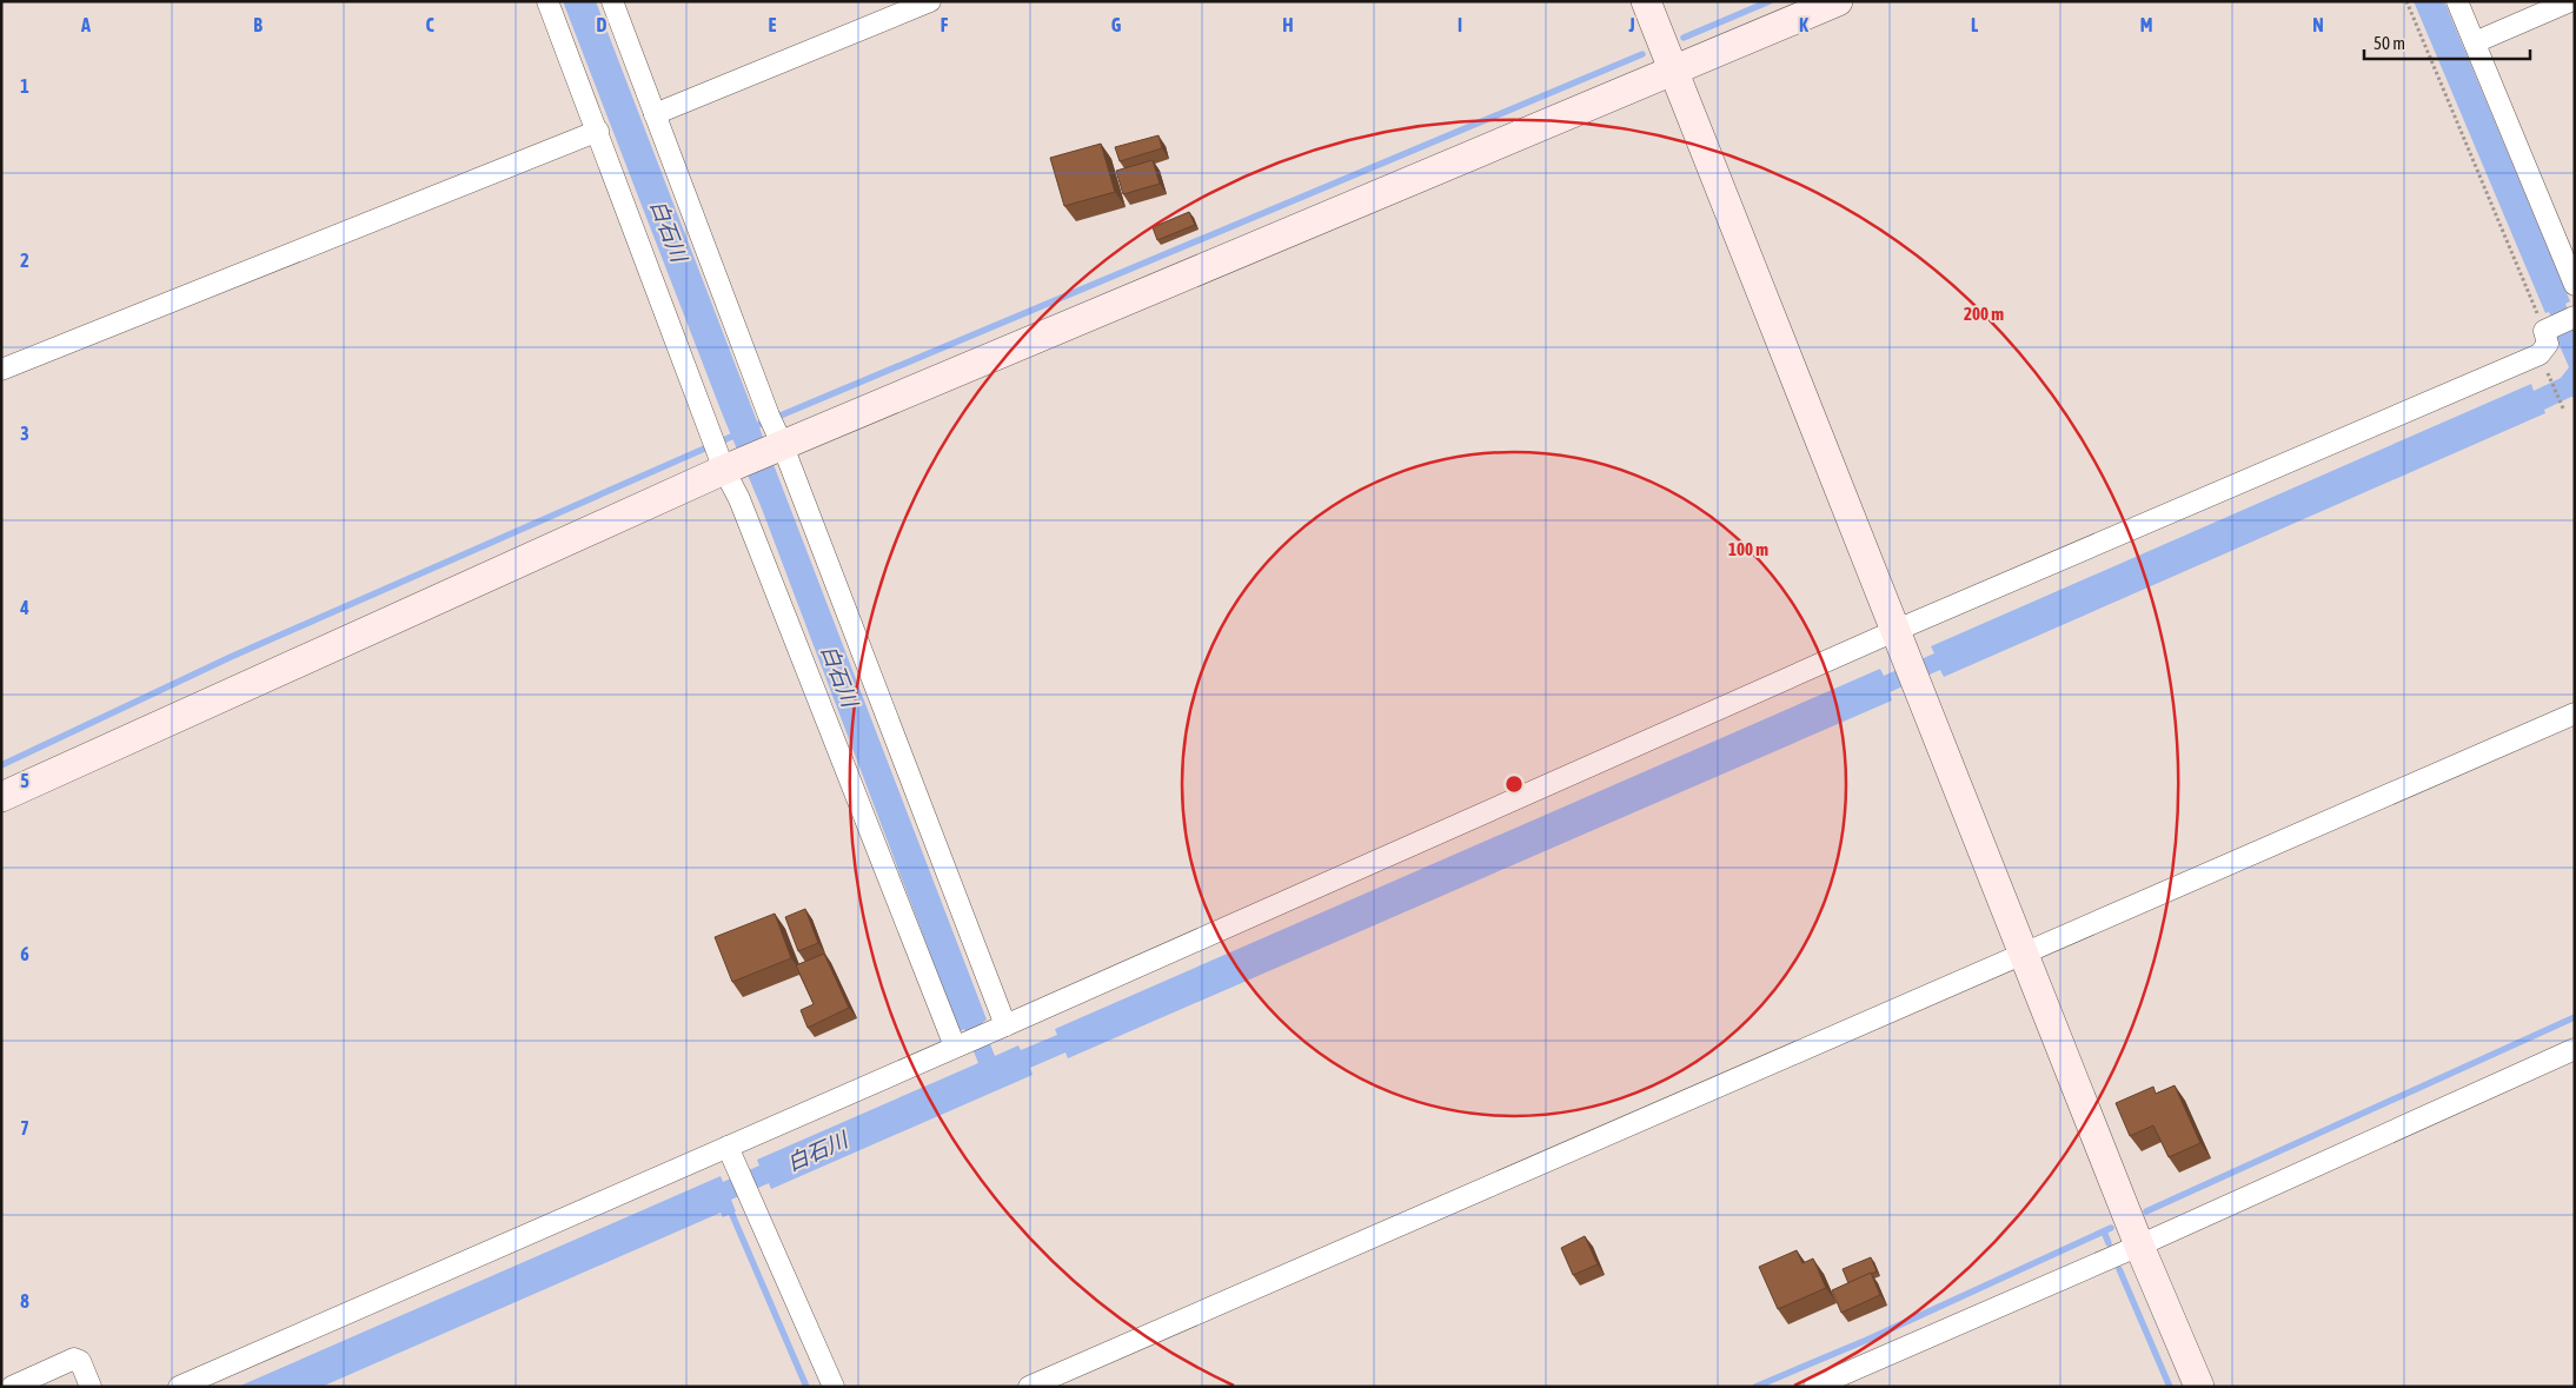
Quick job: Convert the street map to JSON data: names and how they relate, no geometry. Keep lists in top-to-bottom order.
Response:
{
  "water": ["白石川"],
  "scale_bar": "50 m",
  "grid": {
    "columns": [
      "A",
      "B",
      "C",
      "D",
      "E",
      "F",
      "G",
      "H",
      "I",
      "J",
      "K",
      "L",
      "M",
      "N"
    ],
    "rows": [
      "1",
      "2",
      "3",
      "4",
      "5",
      "6",
      "7",
      "8"
    ]
  },
  "rings": ["200 m", "100 m"]
}
